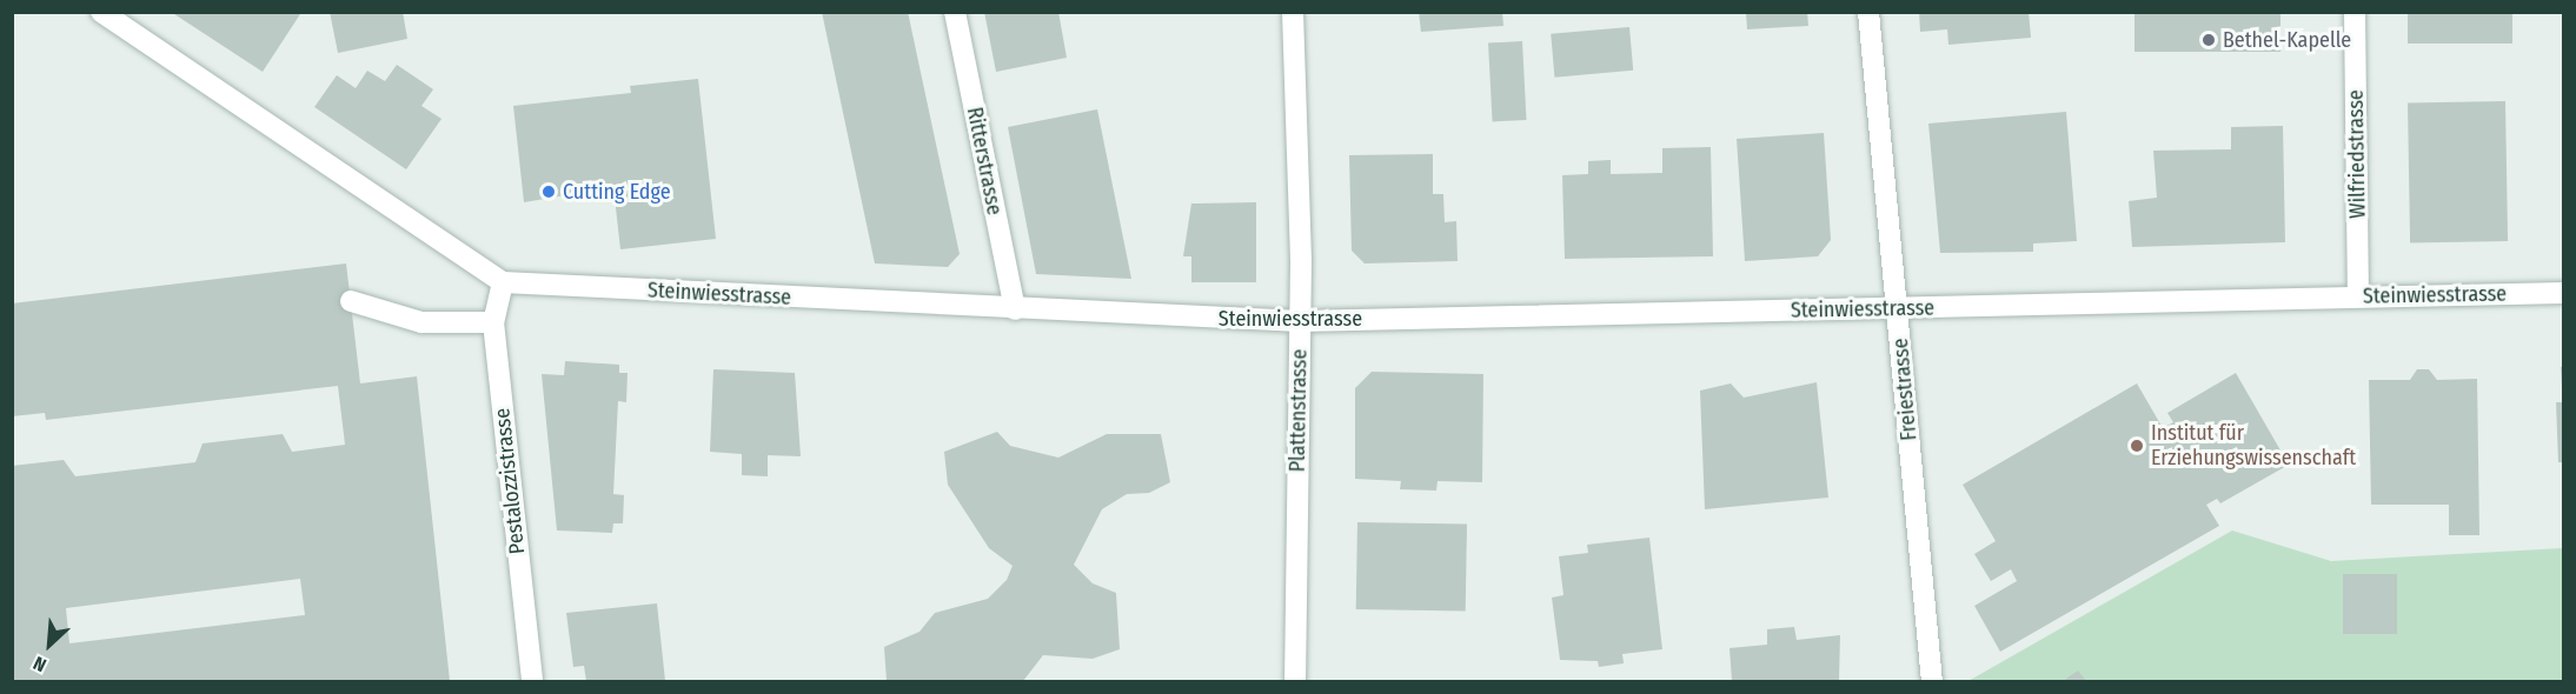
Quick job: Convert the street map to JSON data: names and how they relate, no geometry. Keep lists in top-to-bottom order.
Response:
{
  "streets": {
    "street": [
      "Wilfriedstrasse",
      "Ritterstrasse",
      "Steinwiesstrasse",
      "Freiestrasse",
      "Plattenstrasse",
      "Pestalozzistrasse"
    ]
  },
  "crossings": [
    ["Wilfriedstrasse", "Steinwiesstrasse"],
    ["Ritterstrasse", "Steinwiesstrasse"],
    ["Steinwiesstrasse", "Freiestrasse"],
    ["Steinwiesstrasse", "Plattenstrasse"],
    ["Steinwiesstrasse", "Pestalozzistrasse"]
  ],
  "places": ["Bethel-Kapelle", "Cutting Edge", "Institut für Erziehungswissenschaft"],
  "north": "bottom left"
}
